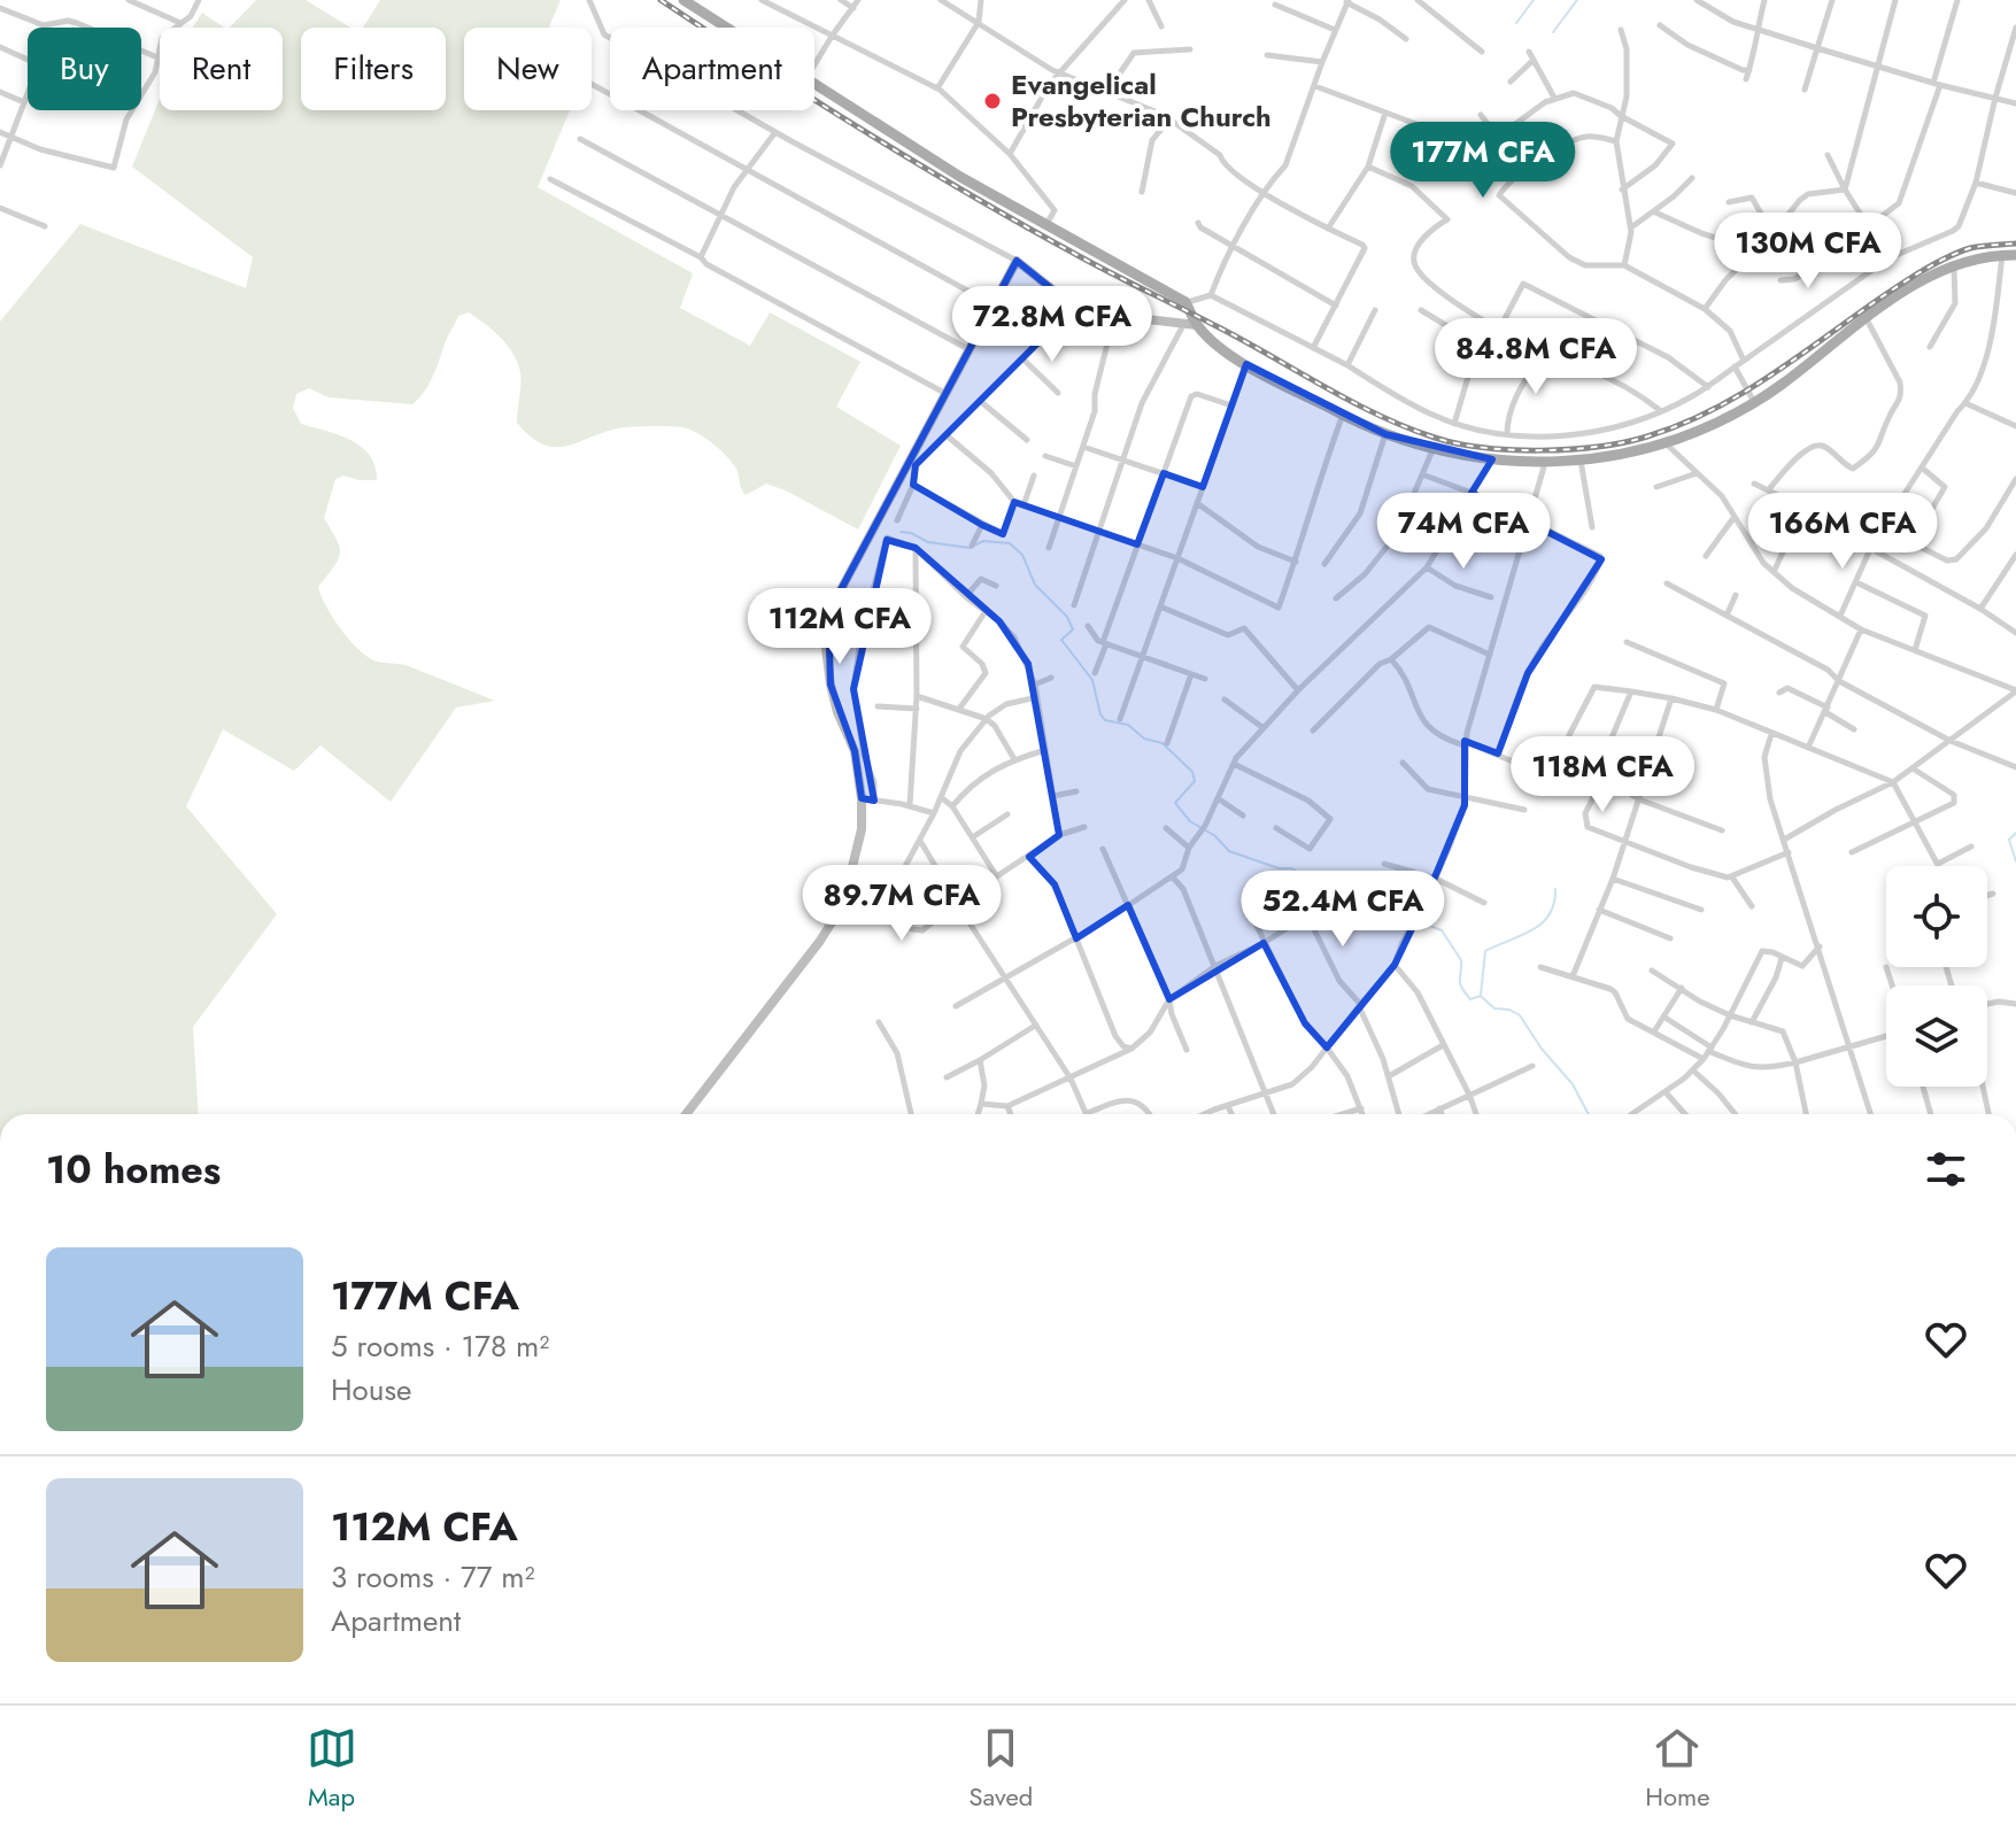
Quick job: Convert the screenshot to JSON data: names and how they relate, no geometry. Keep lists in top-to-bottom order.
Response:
{
  "places": ["Evangelical Presbyterian Church"],
  "page": {
    "chip": [
      "Buy",
      "Rent",
      "Filters",
      "New",
      "Apartment"
    ],
    "price": [
      "177M CFA",
      "130M CFA",
      "72.8M CFA",
      "84.8M CFA",
      "74M CFA",
      "166M CFA",
      "112M CFA",
      "118M CFA",
      "89.7M CFA",
      "52.4M CFA"
    ],
    "heading": "10 homes",
    "list": [
      {
        "name": "177M CFA",
        "note": "5 rooms · 178 m² · House"
      },
      {
        "name": "112M CFA",
        "note": "3 rooms · 77 m² · Apartment"
      }
    ],
    "tabs": ["Map", "Saved", "Home"]
  }
}
